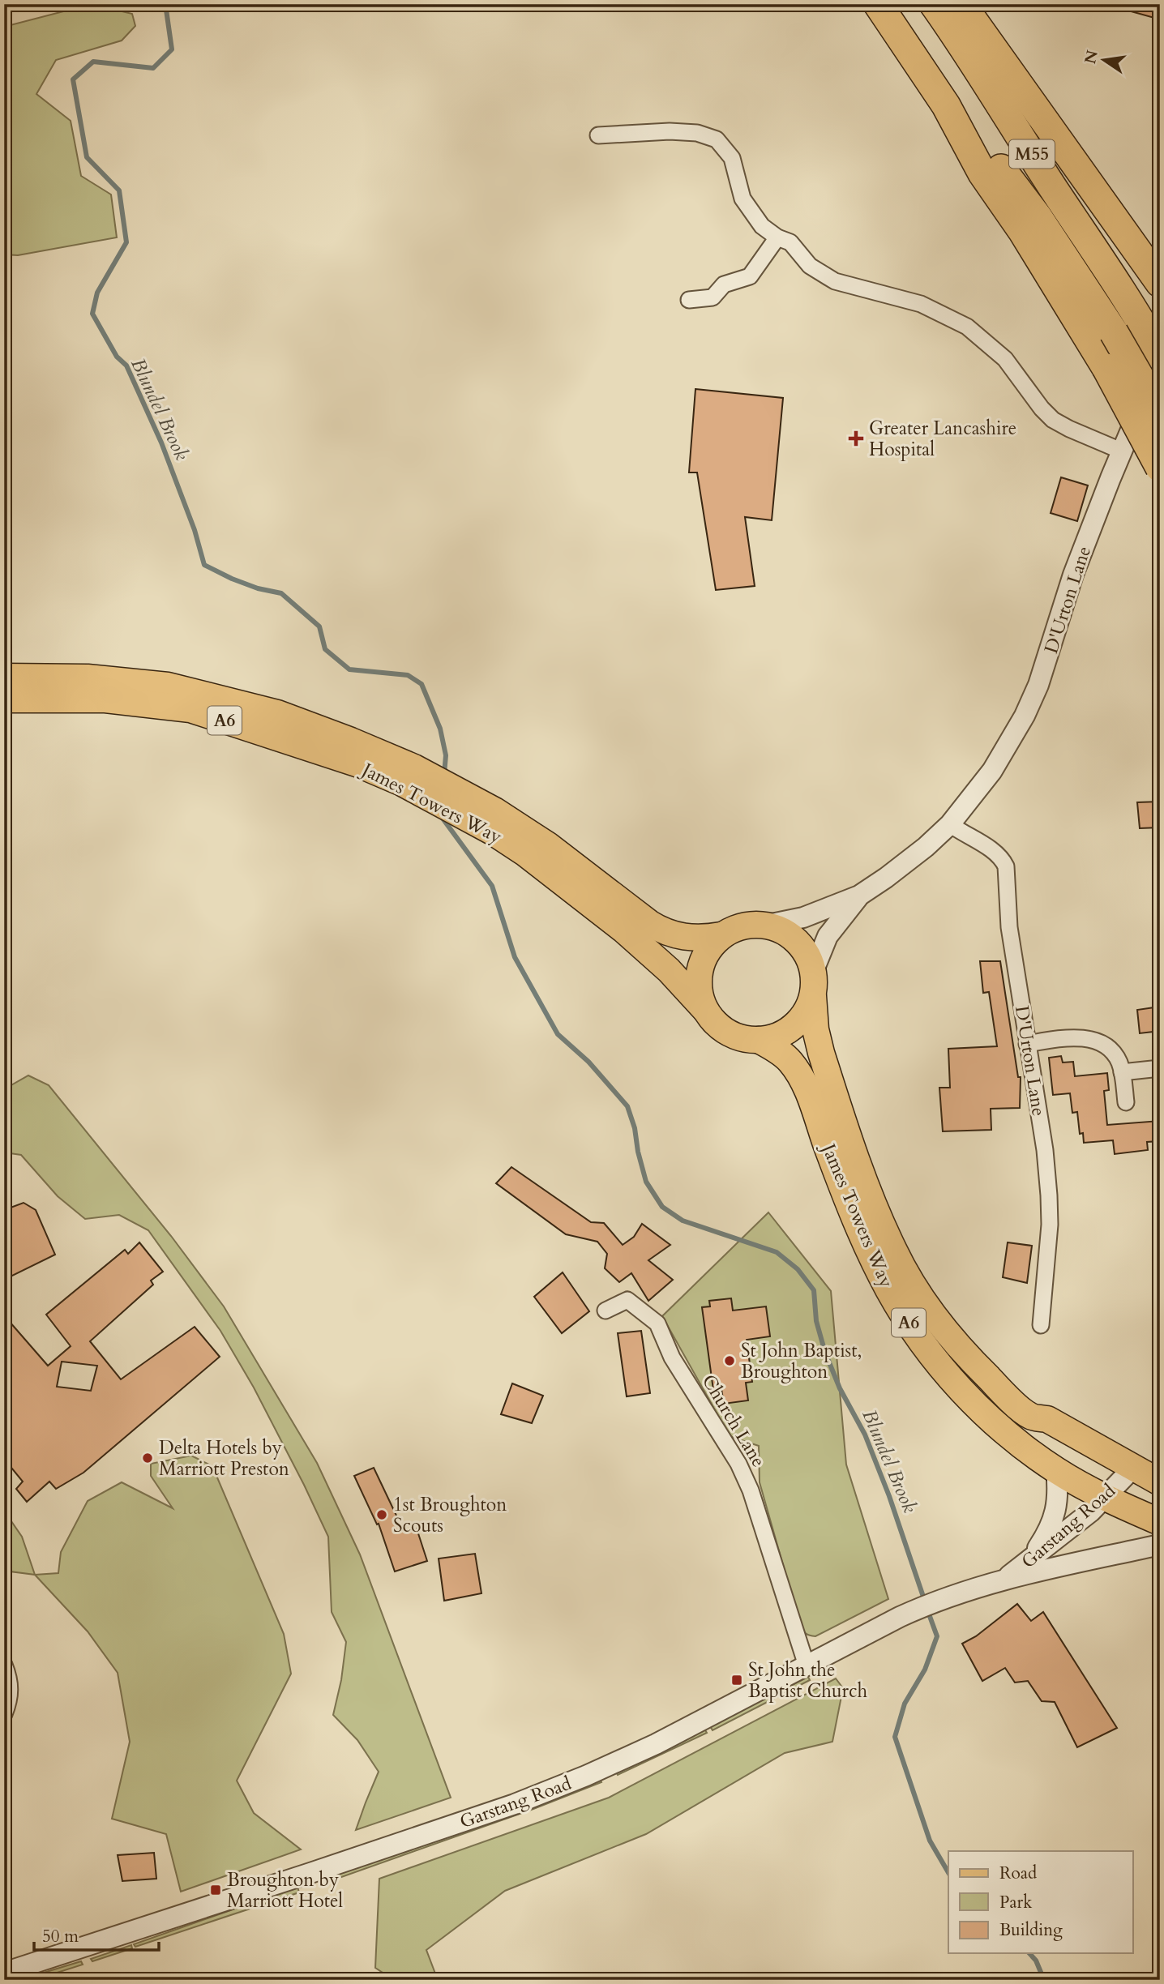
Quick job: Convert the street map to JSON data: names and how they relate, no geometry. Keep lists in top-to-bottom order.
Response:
{
  "streets": {
    "highway": ["M55"],
    "main road": ["A6", "James Towers Way"],
    "street": ["D'Urton Lane", "Church Lane", "Garstang Road"]
  },
  "crossings": [
    ["D'Urton Lane", "A6"],
    ["D'Urton Lane", "James Towers Way"],
    ["A6", "James Towers Way"],
    ["A6", "Garstang Road"],
    ["James Towers Way", "Garstang Road"],
    ["Church Lane", "Garstang Road"]
  ],
  "water": ["Blundel Brook"],
  "places": {
    "health": ["Greater Lancashire Hospital"],
    "other": ["St John Baptist, Broughton", "Delta Hotels by Marriott Preston", "1st Broughton Scouts"],
    "transit": ["St John the Baptist Church", "Broughton by Marriott Hotel"]
  },
  "legend": ["Road", "Park", "Building"],
  "scale_bar": "50 m",
  "north": "left"
}
